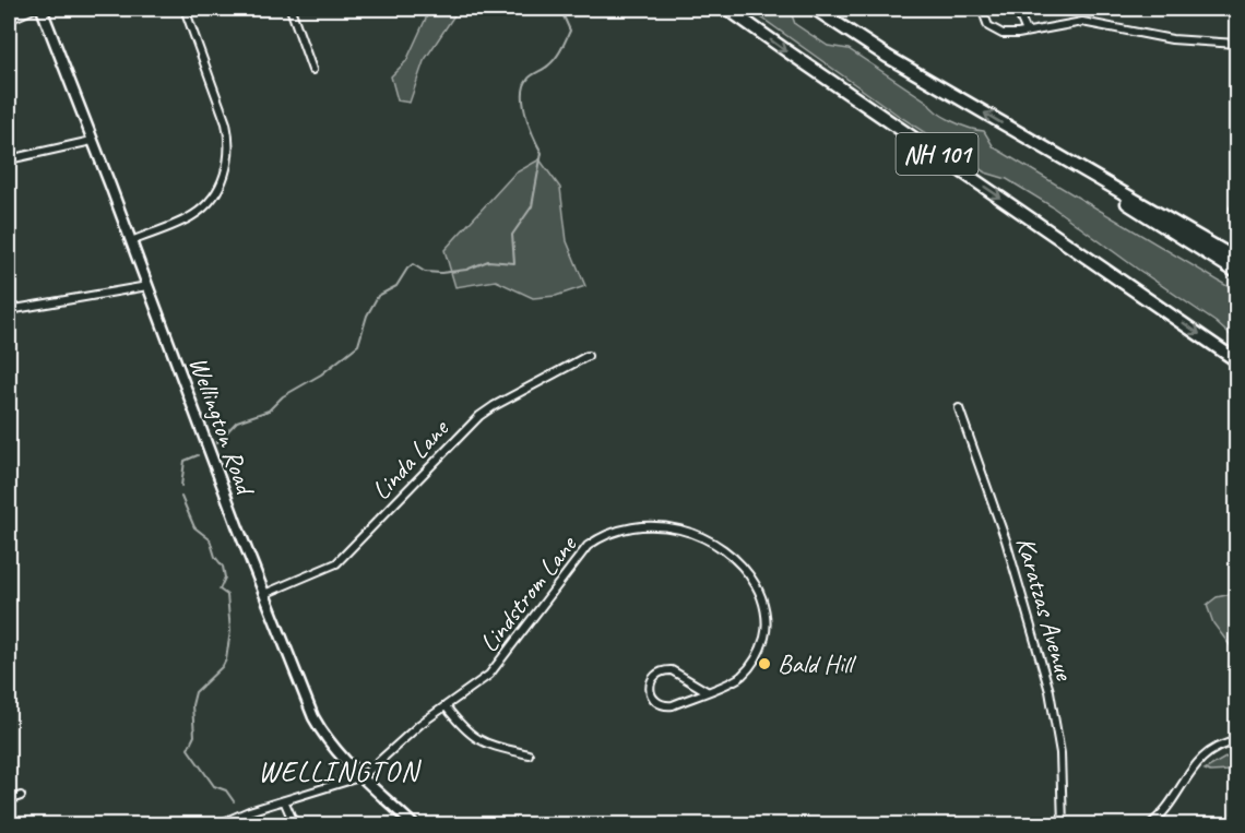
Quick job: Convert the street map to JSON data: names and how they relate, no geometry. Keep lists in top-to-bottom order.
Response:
{
  "streets": {
    "highway": ["NH 101"],
    "main road": ["Wellington Road"],
    "street": ["Linda Lane", "Lindstrom Lane", "Karatzas Avenue"]
  },
  "crossings": [
    ["Wellington Road", "Linda Lane"],
    ["Wellington Road", "Lindstrom Lane"]
  ],
  "districts": ["WELLINGTON"],
  "places": ["Bald Hill"]
}
